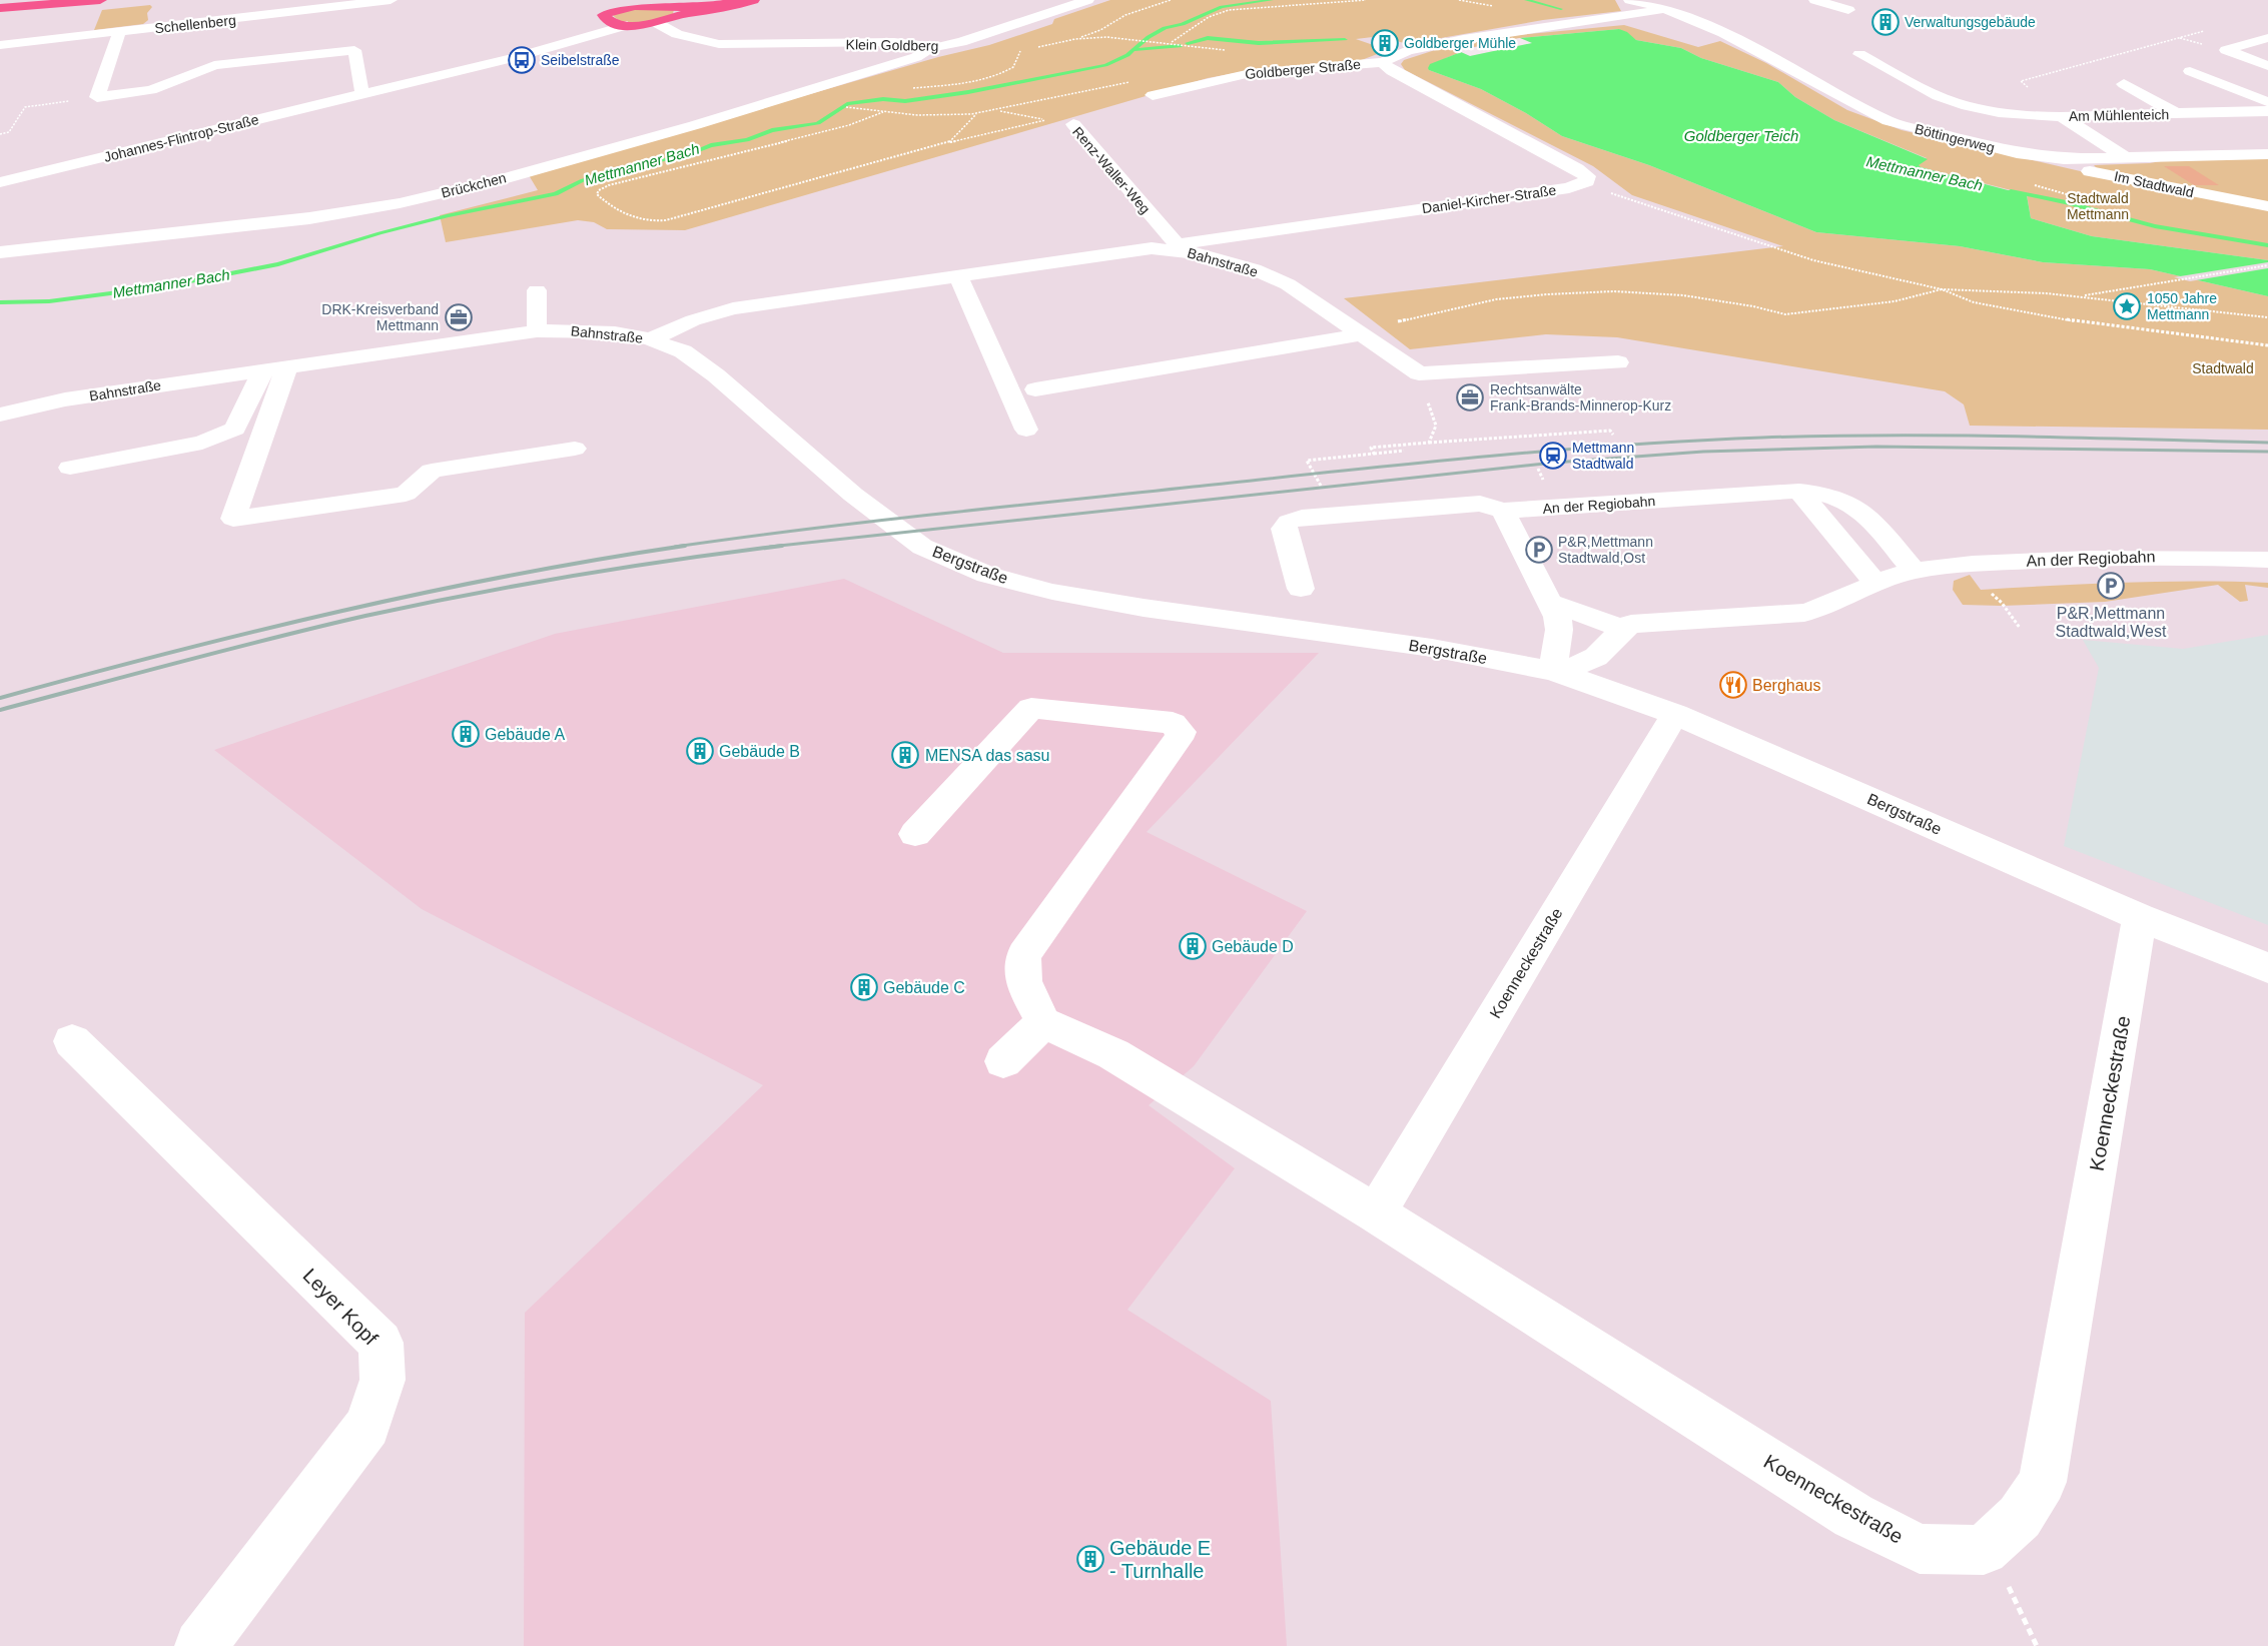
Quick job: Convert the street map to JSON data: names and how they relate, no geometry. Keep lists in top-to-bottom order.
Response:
{
  "streets": {
    "main road": ["Johannes-Flintrop-Straße"],
    "street": [
      "Schellenberg",
      "Klein Goldberg",
      "Goldberger Straße",
      "Am Mühlenteich",
      "Böttingerweg",
      "Renz-Waller-Weg",
      "Im Stadtwald",
      "Brückchen",
      "Daniel-Kircher-Straße",
      "Bahnstraße",
      "An der Regiobahn",
      "Bergstraße",
      "Koenneckestraße",
      "Leyer Kopf"
    ]
  },
  "crossings": [
    ["Klein Goldberg", "Johannes-Flintrop-Straße"],
    ["Klein Goldberg", "Brückchen"],
    ["Goldberger Straße", "Böttingerweg"],
    ["Goldberger Straße", "Daniel-Kircher-Straße"],
    ["Am Mühlenteich", "Böttingerweg"],
    ["Böttingerweg", "Im Stadtwald"],
    ["Renz-Waller-Weg", "Daniel-Kircher-Straße"],
    ["Daniel-Kircher-Straße", "Bahnstraße"],
    ["Bahnstraße", "Bergstraße"],
    ["Bergstraße", "Koenneckestraße"]
  ],
  "water": ["Goldberger Teich", "Mettmanner Bach"],
  "parks": ["Stadtwald Mettmann", "Stadtwald"],
  "places": {
    "building": [
      "Verwaltungsgebäude",
      "Goldberger Mühle",
      "Gebäude A",
      "Gebäude B",
      "MENSA das sasu",
      "Gebäude D",
      "Gebäude C",
      "Gebäude E - Turnhalle"
    ],
    "bus stop": ["Seibelstraße"],
    "place": ["1050 Jahre Mettmann"],
    "office": ["DRK-Kreisverband Mettmann", "Rechtsanwälte Frank-Brands-Minnerop-Kurz"],
    "station": ["Mettmann Stadtwald"],
    "parking": ["P&R,Mettmann Stadtwald,Ost", "P&R,Mettmann Stadtwald,West"],
    "restaurant": ["Berghaus"]
  }
}
